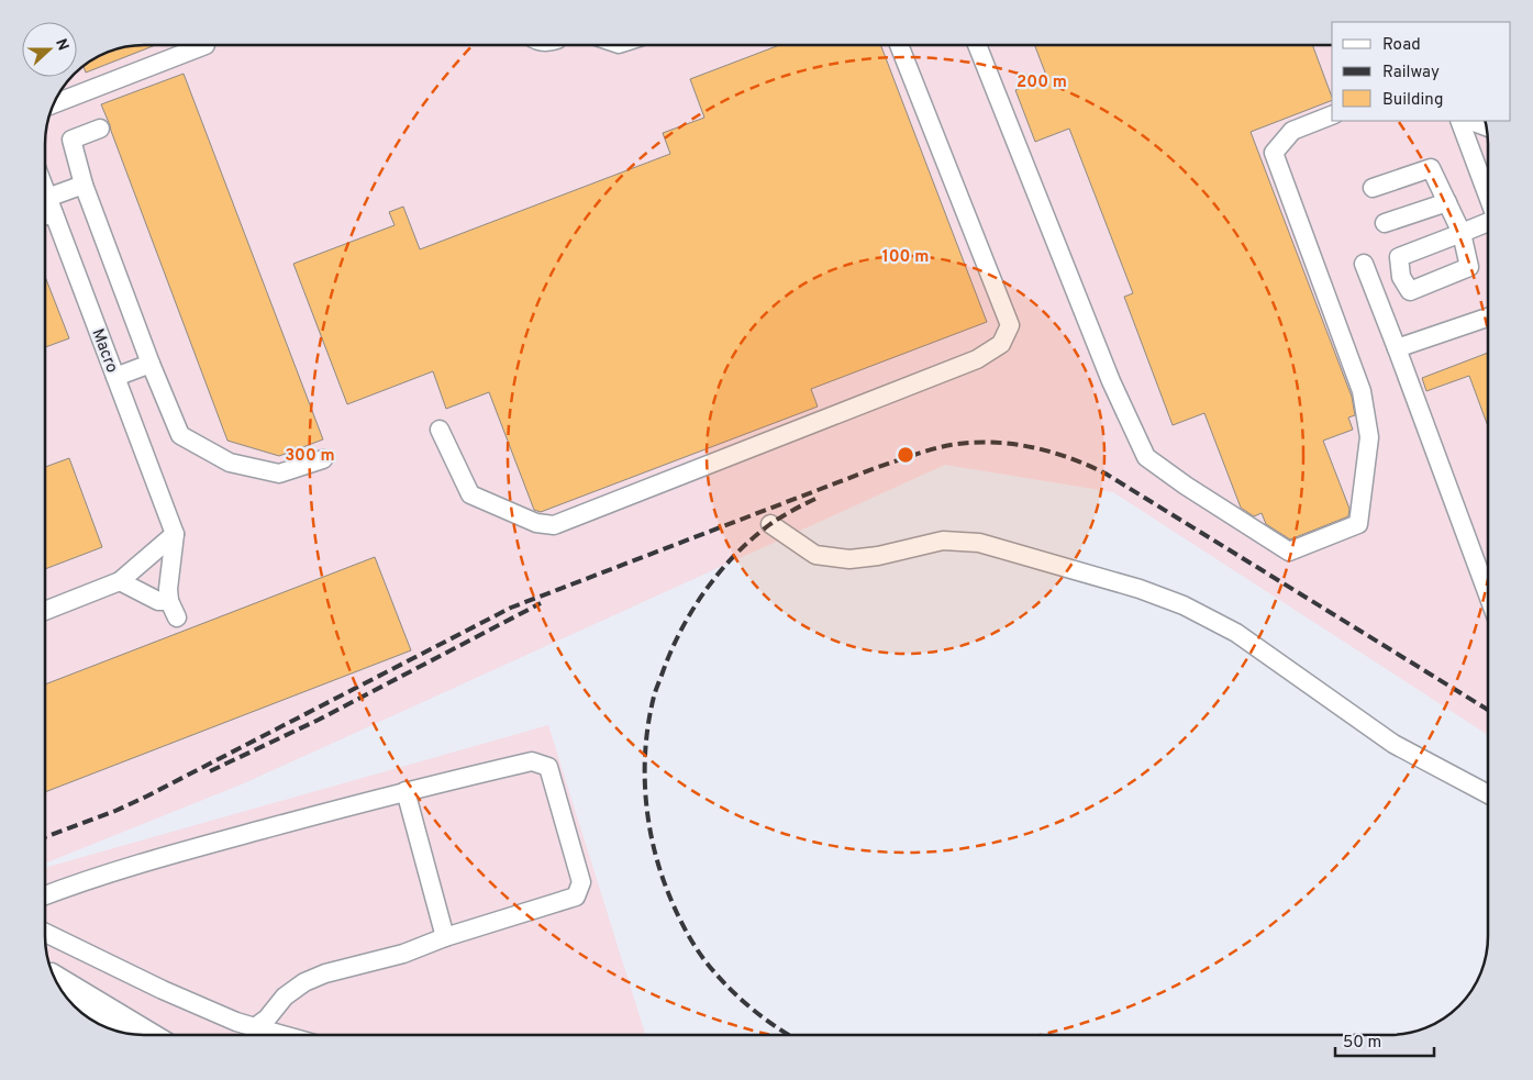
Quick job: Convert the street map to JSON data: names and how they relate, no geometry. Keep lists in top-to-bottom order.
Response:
{
  "streets": {
    "street": ["Macro"]
  },
  "legend": ["Road", "Railway", "Building"],
  "scale_bar": "50 m",
  "north": "right",
  "rings": ["200 m", "100 m", "300 m"]
}
